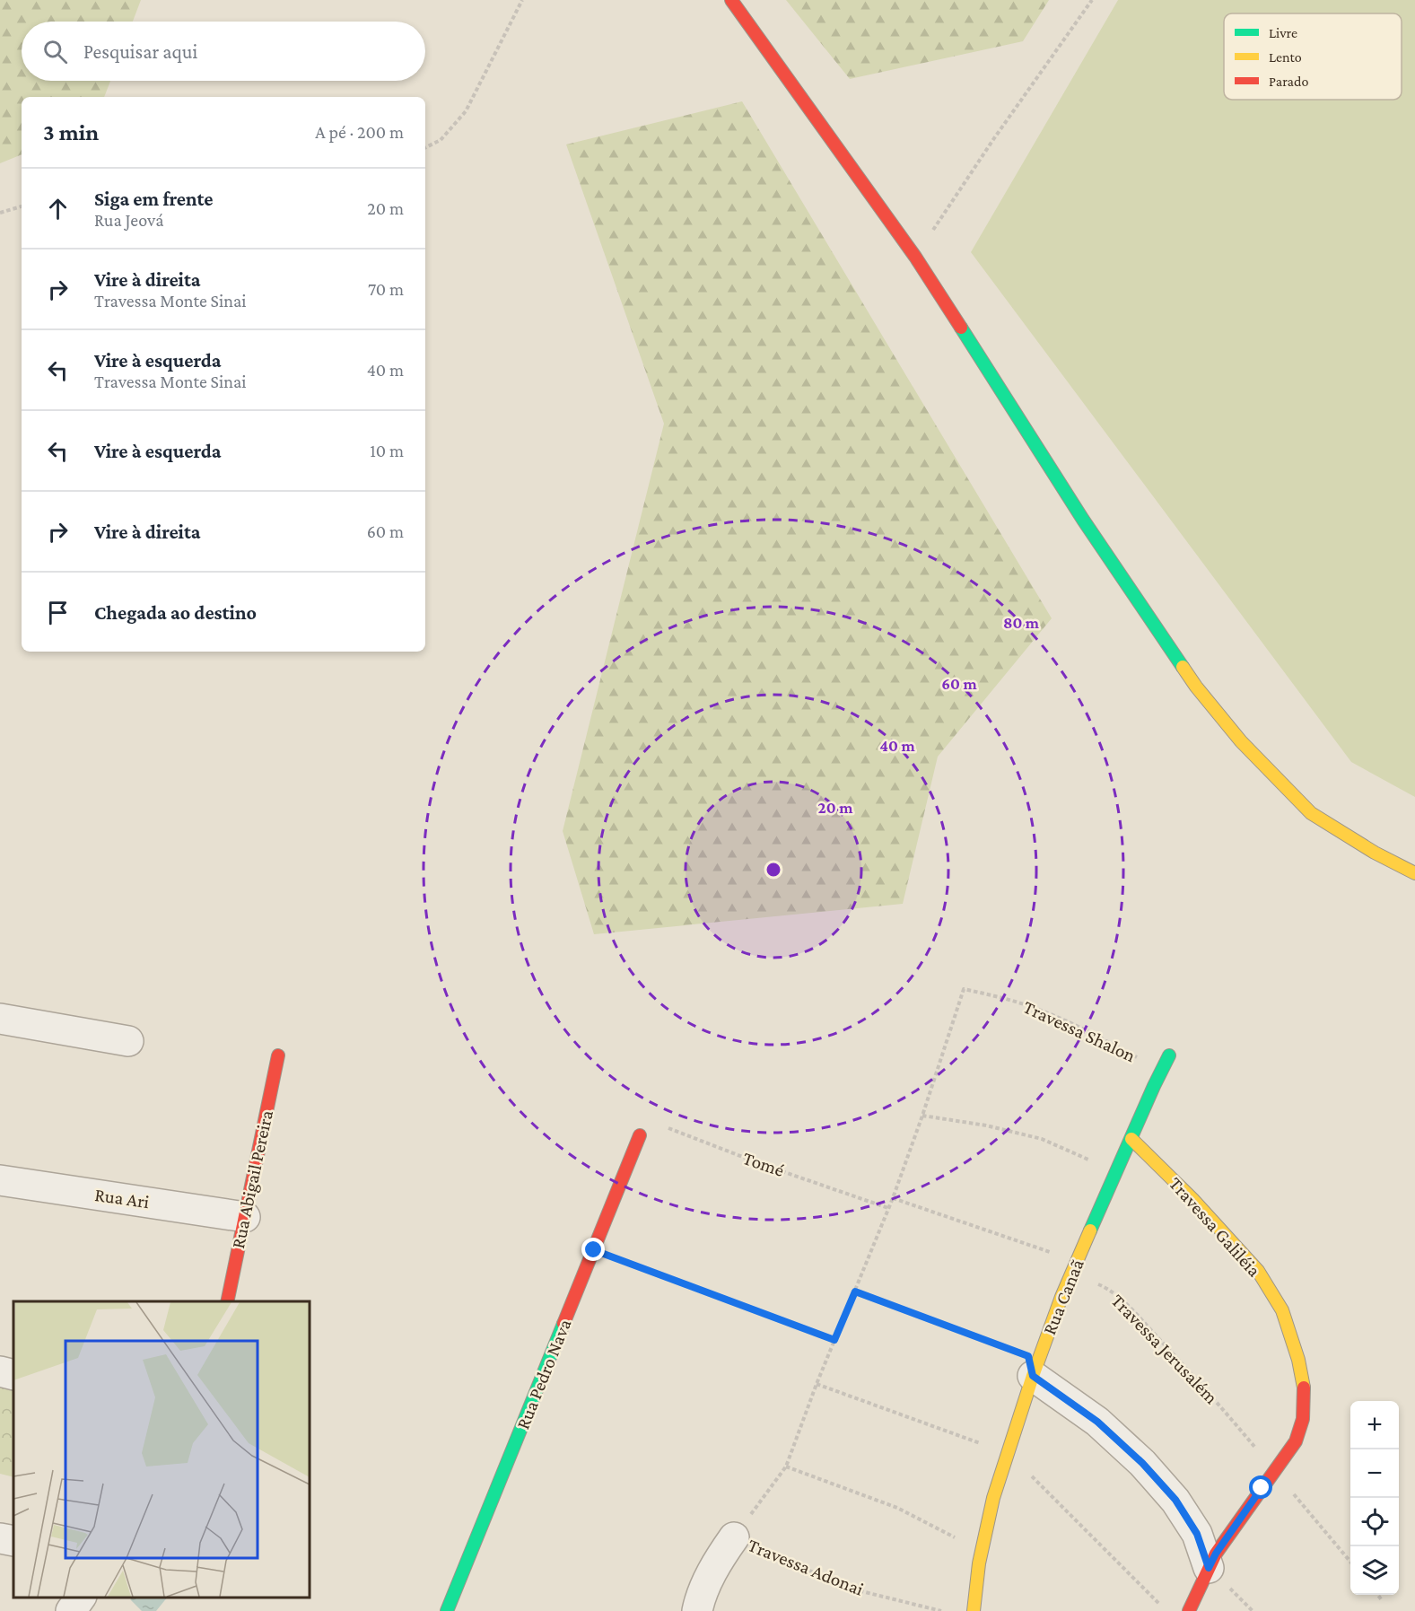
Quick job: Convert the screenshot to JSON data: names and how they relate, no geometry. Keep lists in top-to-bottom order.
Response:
{
  "streets": {
    "street": [
      "Rua Abigail Pereira",
      "Rua Ari",
      "Travessa Galiléia",
      "Rua Canaã",
      "Rua Pedro Nava"
    ],
    "path": [
      "Travessa Shalon",
      "Tomé",
      "Travessa Jerusalém",
      "Travessa Adonai"
    ]
  },
  "crossings": [
    ["Travessa Shalon", "Rua Canaã"],
    ["Tomé", "Rua Pedro Nava"],
    ["Rua Abigail Pereira", "Rua Ari"],
    ["Travessa Galiléia", "Rua Canaã"],
    ["Travessa Galiléia", "Travessa Jerusalém"],
    ["Rua Canaã", "Travessa Jerusalém"]
  ],
  "legend": ["Livre", "Lento", "Parado"],
  "page": {
    "search": "Pesquisar aqui",
    "heading": ["3 min", "A pé · 200 m"],
    "list": [
      ["Siga em frente", "Rua Jeová", "20 m"],
      ["Vire à direita", "Travessa Monte Sinai", "70 m"],
      ["Vire à esquerda", "Travessa Monte Sinai", "40 m"],
      ["Vire à esquerda", "10 m"],
      ["Vire à direita", "60 m"],
      "Chegada ao destino"
    ],
    "map_buttons": ["+", "−"]
  },
  "rings": [
    "80 m",
    "60 m",
    "40 m",
    "20 m"
  ]
}
